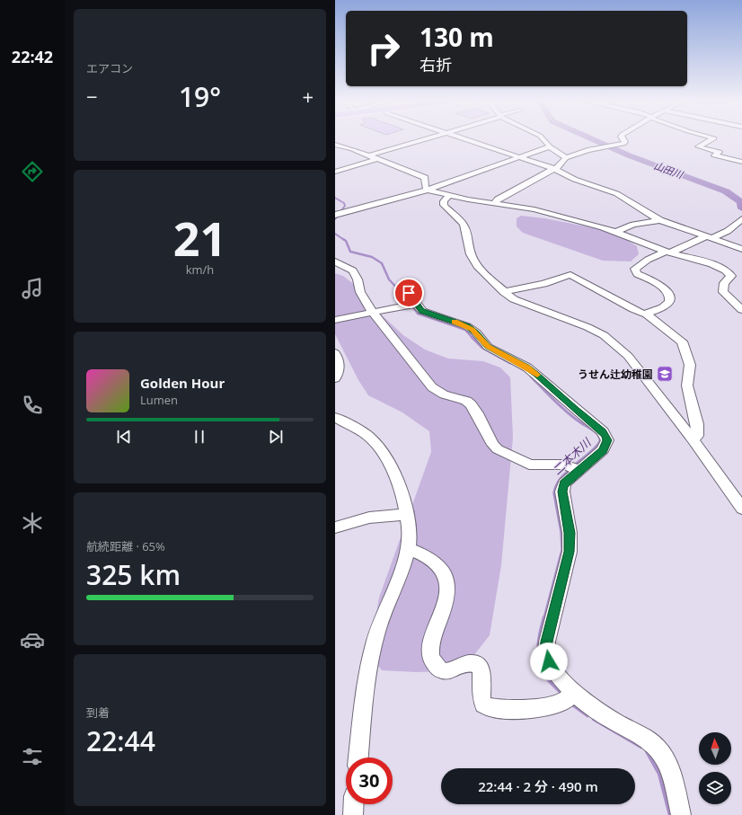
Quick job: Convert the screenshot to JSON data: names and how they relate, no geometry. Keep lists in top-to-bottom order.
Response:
{
  "water": ["山田川", "二本木川"],
  "places": {
    "school or university": ["うせん辻幼稚園"]
  },
  "north": "top",
  "page": {
    "tabs": "22:42",
    "tile": [
      "エアコン",
      ["21", "km/h"],
      ["航続距離 · 65%", "325 km"],
      ["到着", "22:44"]
    ],
    "turn": ["130 m", "右折"],
    "heat": ["−", "19°", "+"],
    "song": ["Golden Hour", "Lumen"],
    "limit": "30",
    "trip": "22:44 · 2 分 · 490 m"
  }
}
